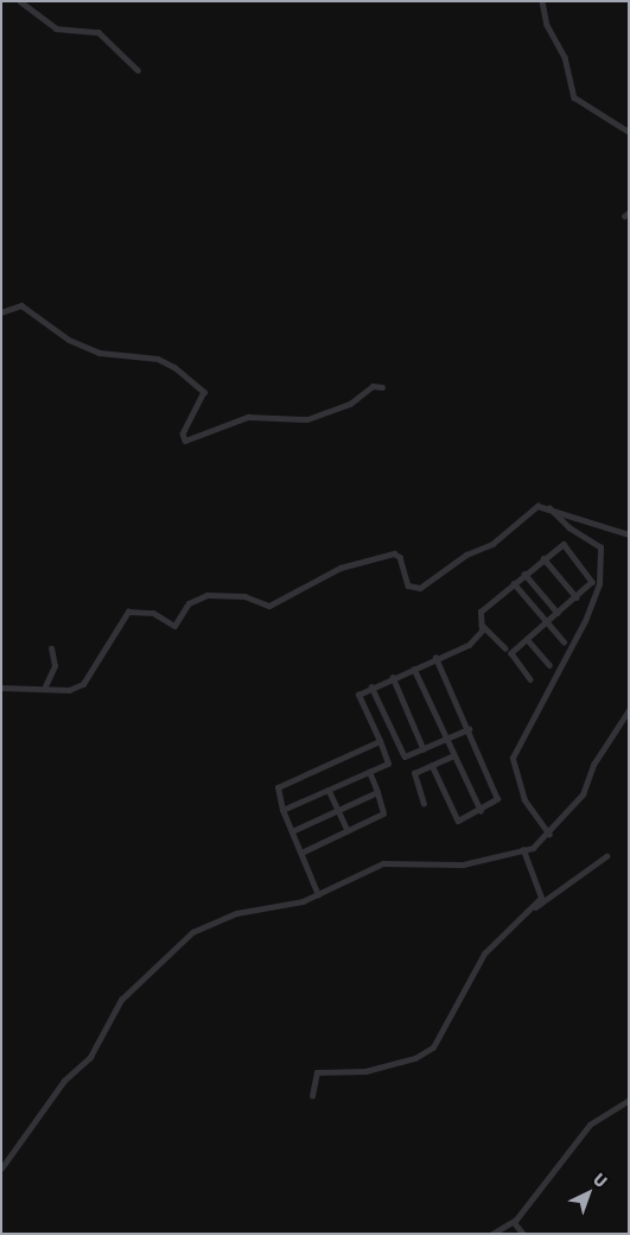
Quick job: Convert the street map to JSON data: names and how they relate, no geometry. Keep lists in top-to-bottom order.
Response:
{
  "north": "top right"
}
